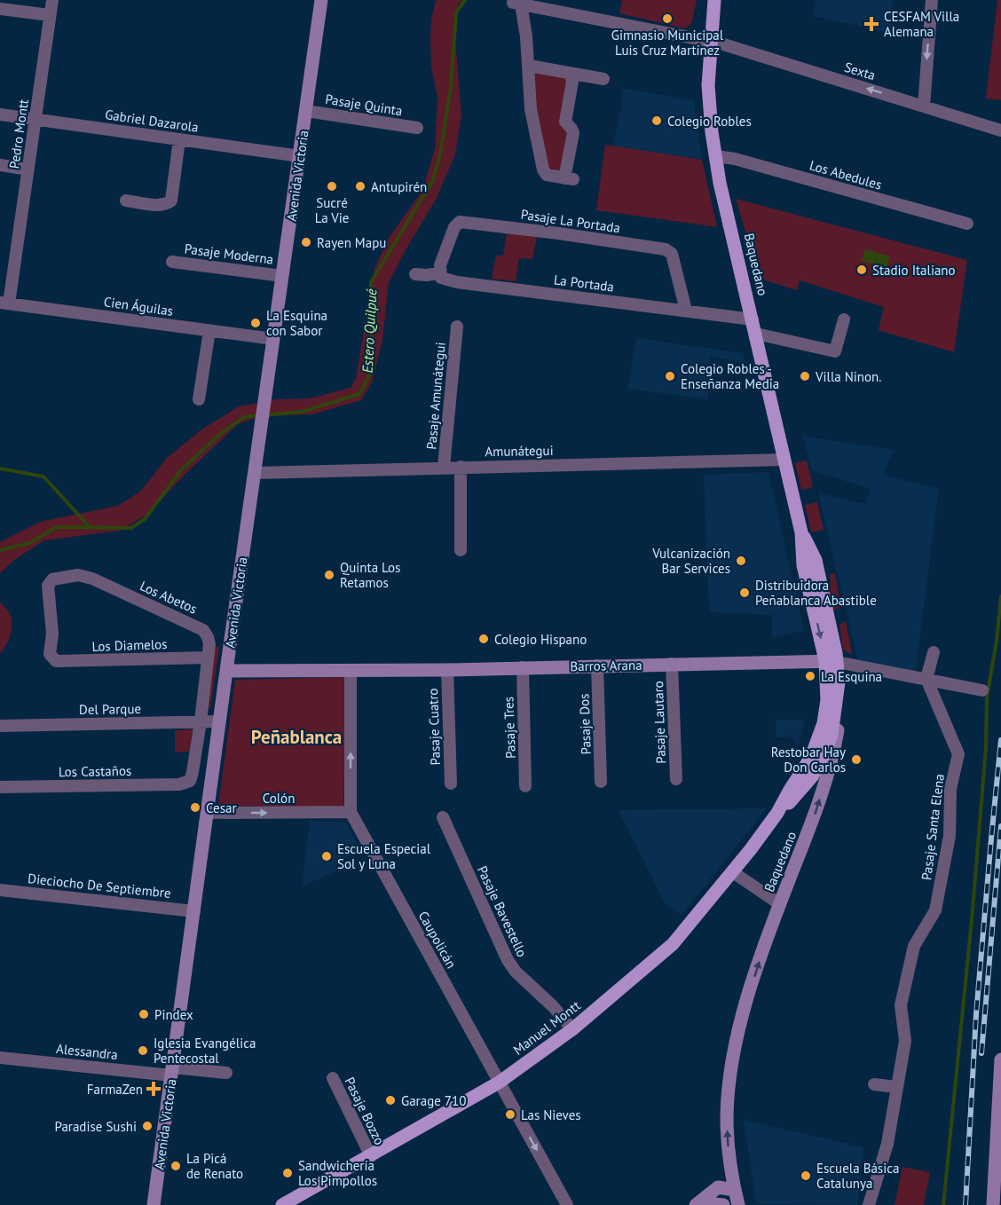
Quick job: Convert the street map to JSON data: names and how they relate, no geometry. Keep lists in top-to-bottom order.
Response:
{
  "streets": {
    "main road": ["Baquedano", "Manuel Montt"],
    "street": [
      "Sexta",
      "Pasaje Quinta",
      "Gabriel Dazarola",
      "Pedro Montt",
      "Los Abedules",
      "Avenida Victoria",
      "Pasaje La Portada",
      "Pasaje Moderna",
      "La Portada",
      "Cien Águilas",
      "Pasaje Amunátegui",
      "Amunátegui",
      "Los Abetos",
      "Los Diamelos",
      "Barros Arana",
      "Del Parque",
      "Pasaje Lautaro",
      "Pasaje Dos",
      "Pasaje Cuatro",
      "Pasaje Tres",
      "Los Castaños",
      "Colón",
      "Pasaje Santa Elena",
      "Dieciocho De Septiembre",
      "Pasaje Bavestello",
      "Caupolicán",
      "Alessandra",
      "Pasaje Bozzo"
    ]
  },
  "crossings": [
    ["Sexta", "Baquedano"],
    ["Pasaje Quinta", "Avenida Victoria"],
    ["Gabriel Dazarola", "Pedro Montt"],
    ["Gabriel Dazarola", "Avenida Victoria"],
    ["Pedro Montt", "Cien Águilas"],
    ["Los Abedules", "Baquedano"],
    ["Avenida Victoria", "Pasaje Moderna"],
    ["Avenida Victoria", "Cien Águilas"],
    ["Avenida Victoria", "Amunátegui"],
    ["Avenida Victoria", "Barros Arana"],
    ["Avenida Victoria", "Del Parque"],
    ["Avenida Victoria", "Colón"],
    ["Avenida Victoria", "Dieciocho De Septiembre"],
    ["Avenida Victoria", "Alessandra"],
    ["Pasaje La Portada", "La Portada"],
    ["Baquedano", "La Portada"],
    ["Baquedano", "Amunátegui"],
    ["Baquedano", "Barros Arana"],
    ["Baquedano", "Manuel Montt"],
    ["Pasaje Amunátegui", "Amunátegui"],
    ["Los Abetos", "Los Diamelos"],
    ["Los Abetos", "Del Parque"],
    ["Los Abetos", "Los Castaños"],
    ["Barros Arana", "Pasaje Lautaro"],
    ["Barros Arana", "Pasaje Dos"],
    ["Barros Arana", "Pasaje Cuatro"],
    ["Barros Arana", "Pasaje Tres"],
    ["Barros Arana", "Pasaje Santa Elena"],
    ["Barros Arana", "Caupolicán"],
    ["Barros Arana", "Manuel Montt"],
    ["Colón", "Caupolicán"],
    ["Pasaje Bavestello", "Manuel Montt"],
    ["Caupolicán", "Manuel Montt"],
    ["Manuel Montt", "Pasaje Bozzo"]
  ],
  "one_way": ["Sexta", "Baquedano", "Colón"],
  "districts": ["Peñablanca"],
  "water": ["Estero Quilpué"],
  "places": {
    "other": [
      "Gimnasio Municipal Luis Cruz Martínez",
      "Colegio Robles",
      "Sucré La Vie",
      "Antupirén",
      "Rayen Mapu",
      "Stadio Italiano",
      "La Esquina con Sabor",
      "Colegio Robles - Enseñanza Media",
      "Villa Ninon.",
      "Vulcanización Bar Services",
      "Quinta Los Retamos",
      "Distribuidora Peñablanca Abastible",
      "Colegio Hispano",
      "La Esquina",
      "Restobar Hay Don Carlos",
      "Cesar",
      "Escuela Especial Sol y Luna",
      "Pindex",
      "Iglesia Evangélica Pentecostal",
      "Garage 710",
      "Las Nieves",
      "Paradise Sushi",
      "La Picá de Renato",
      "Sandwichería Los Pimpollos",
      "Escuela Básica Catalunya"
    ],
    "health": ["CESFAM Villa Alemana", "FarmaZen"]
  }
}
